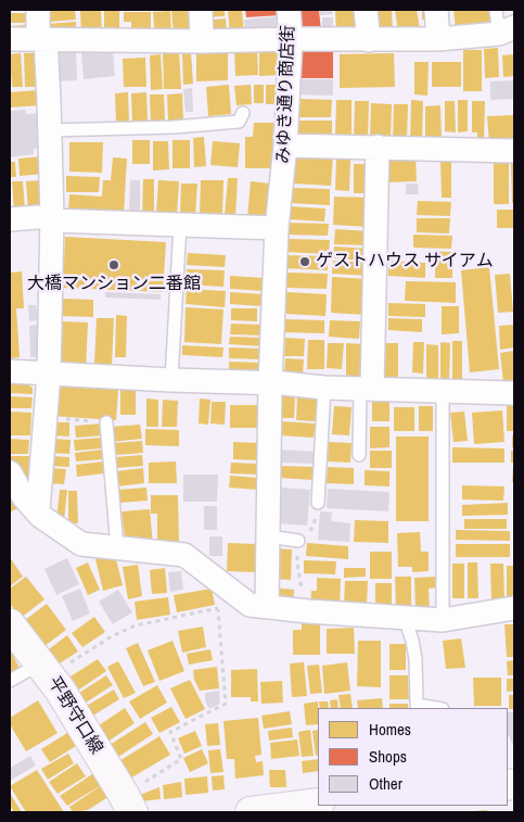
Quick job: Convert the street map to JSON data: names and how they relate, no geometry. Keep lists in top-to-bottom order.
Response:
{
  "streets": {
    "main road": ["平野守口線"],
    "street": ["みゆき通り商店街"]
  },
  "places": ["ゲストハウス サイアム", "大橋マンション二番館"],
  "legend": ["Homes", "Shops", "Other"]
}
